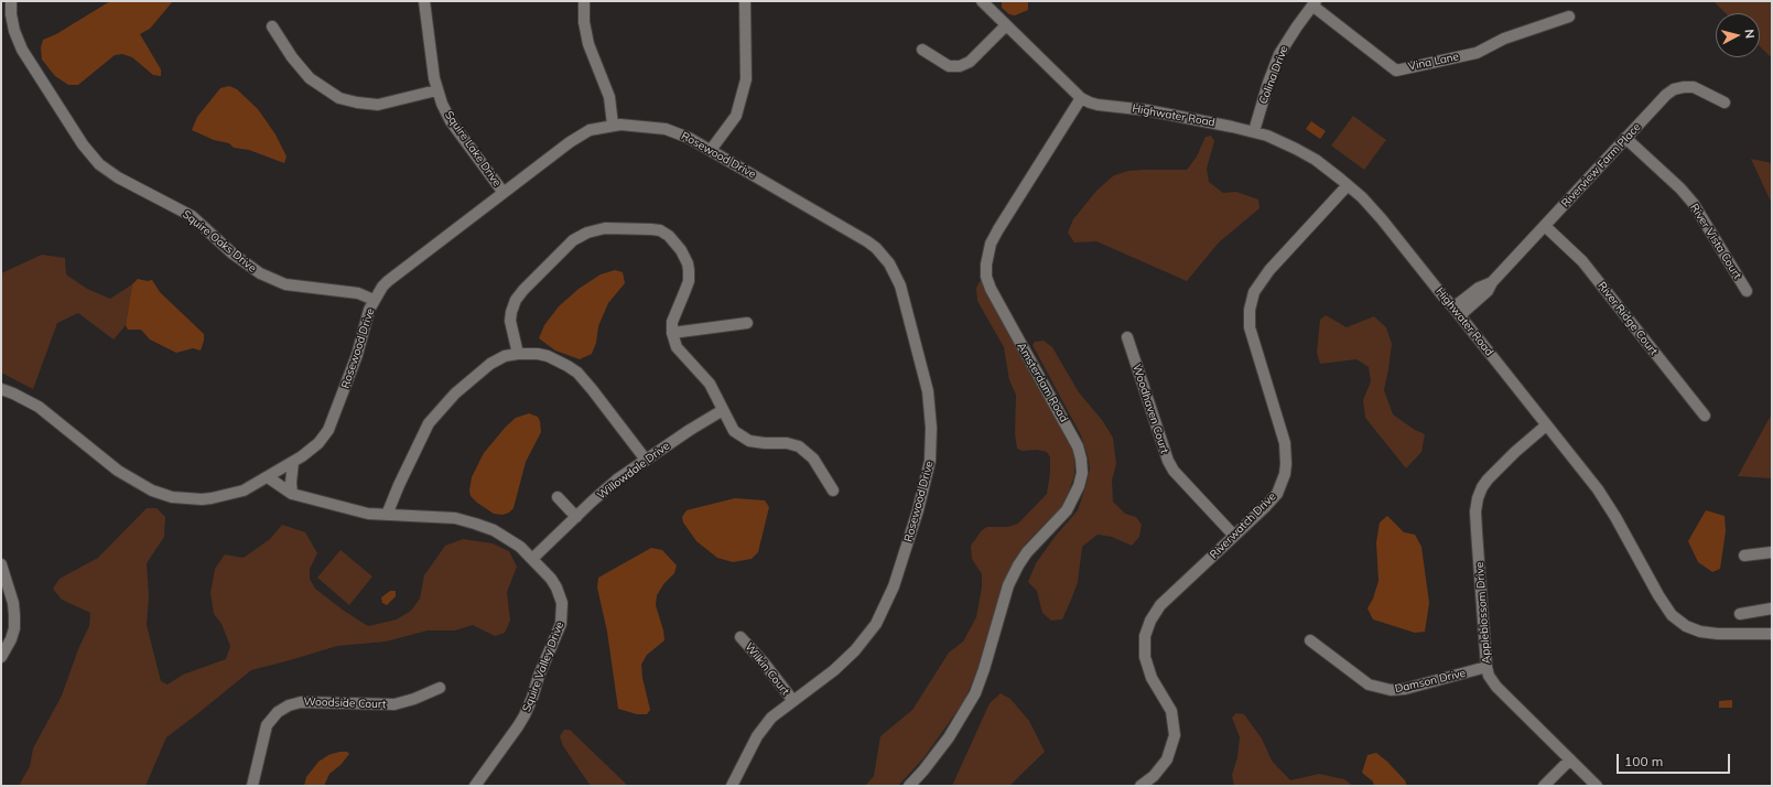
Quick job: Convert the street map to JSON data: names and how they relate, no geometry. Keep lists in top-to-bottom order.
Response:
{
  "streets": {
    "street": [
      "Vina Lane",
      "Colina Drive",
      "Highwater Road",
      "Squire Lake Drive",
      "Rosewood Drive",
      "Riverview Farm Place",
      "Squire Oaks Drive",
      "River Vista Court",
      "River Ridge Court",
      "Amsterdam Road",
      "Woodhaven Court",
      "Willowdale Drive",
      "Riverwatch Drive",
      "Appleblossom Drive",
      "Squire Valley Drive",
      "Wilkin Court",
      "Damson Drive",
      "Woodside Court"
    ]
  },
  "crossings": [
    ["Vina Lane", "Colina Drive"],
    ["Colina Drive", "Highwater Road"],
    ["Highwater Road", "Riverview Farm Place"],
    ["Highwater Road", "Amsterdam Road"],
    ["Highwater Road", "Riverwatch Drive"],
    ["Highwater Road", "Appleblossom Drive"],
    ["Squire Lake Drive", "Rosewood Drive"],
    ["Rosewood Drive", "Squire Oaks Drive"],
    ["Rosewood Drive", "Squire Valley Drive"],
    ["Rosewood Drive", "Wilkin Court"],
    ["Riverview Farm Place", "River Vista Court"],
    ["Riverview Farm Place", "River Ridge Court"],
    ["Woodhaven Court", "Riverwatch Drive"],
    ["Willowdale Drive", "Squire Valley Drive"],
    ["Appleblossom Drive", "Damson Drive"]
  ],
  "scale_bar": "100 m",
  "north": "right"
}
